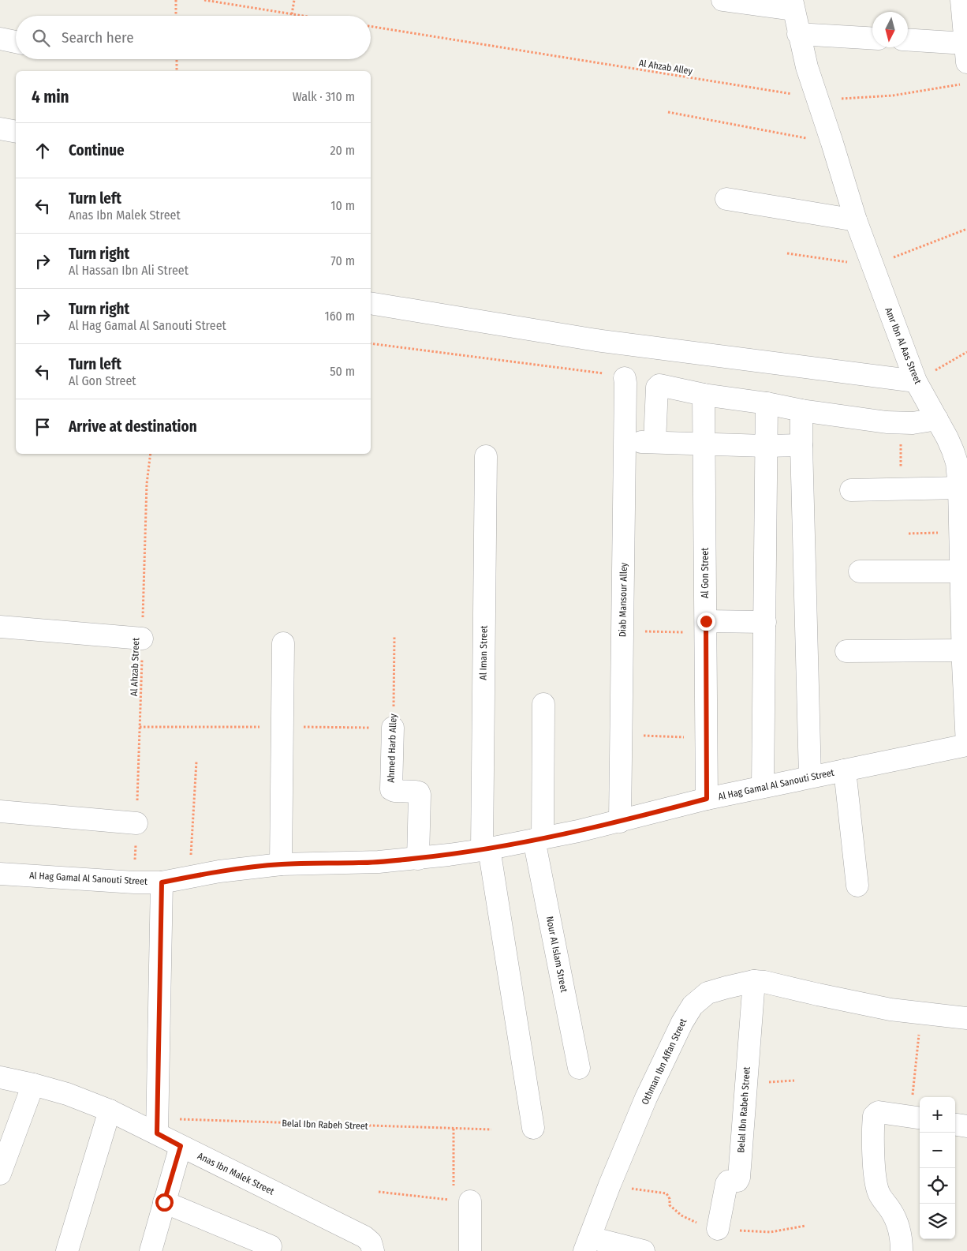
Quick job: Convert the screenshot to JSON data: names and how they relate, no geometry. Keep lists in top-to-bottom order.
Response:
{
  "streets": {
    "street": [
      "Amr Ibn Al Aas Street",
      "Al Gon Street",
      "Diab Mansour Alley",
      "Al Iman Street",
      "Ahmed Harb Alley",
      "Al Hag Gamal Al Sanouti Street",
      "Nour Al Islam Street",
      "Othman Ibn Affan Street",
      "Belal Ibn Rabeh Street",
      "Anas Ibn Malek Street"
    ],
    "path": ["Al Ahzab Alley", "Al Ahzab Street"]
  },
  "crossings": [
    ["Al Ahzab Alley", "Amr Ibn Al Aas Street"],
    ["Amr Ibn Al Aas Street", "Al Hag Gamal Al Sanouti Street"],
    ["Al Gon Street", "Al Hag Gamal Al Sanouti Street"],
    ["Diab Mansour Alley", "Al Hag Gamal Al Sanouti Street"],
    ["Al Iman Street", "Al Hag Gamal Al Sanouti Street"],
    ["Al Ahzab Street", "Al Hag Gamal Al Sanouti Street"],
    ["Ahmed Harb Alley", "Al Hag Gamal Al Sanouti Street"],
    ["Al Hag Gamal Al Sanouti Street", "Nour Al Islam Street"],
    ["Othman Ibn Affan Street", "Belal Ibn Rabeh Street"],
    ["Belal Ibn Rabeh Street", "Anas Ibn Malek Street"]
  ],
  "north": "bottom",
  "page": {
    "search": "Search here",
    "heading": ["4 min", "Walk · 310 m"],
    "list": [
      ["Continue", "20 m"],
      ["Turn left", "Anas Ibn Malek Street", "10 m"],
      ["Turn right", "Al Hassan Ibn Ali Street", "70 m"],
      ["Turn right", "Al Hag Gamal Al Sanouti Street", "160 m"],
      ["Turn left", "Al Gon Street", "50 m"],
      "Arrive at destination"
    ],
    "map_buttons": ["+", "−"]
  }
}
